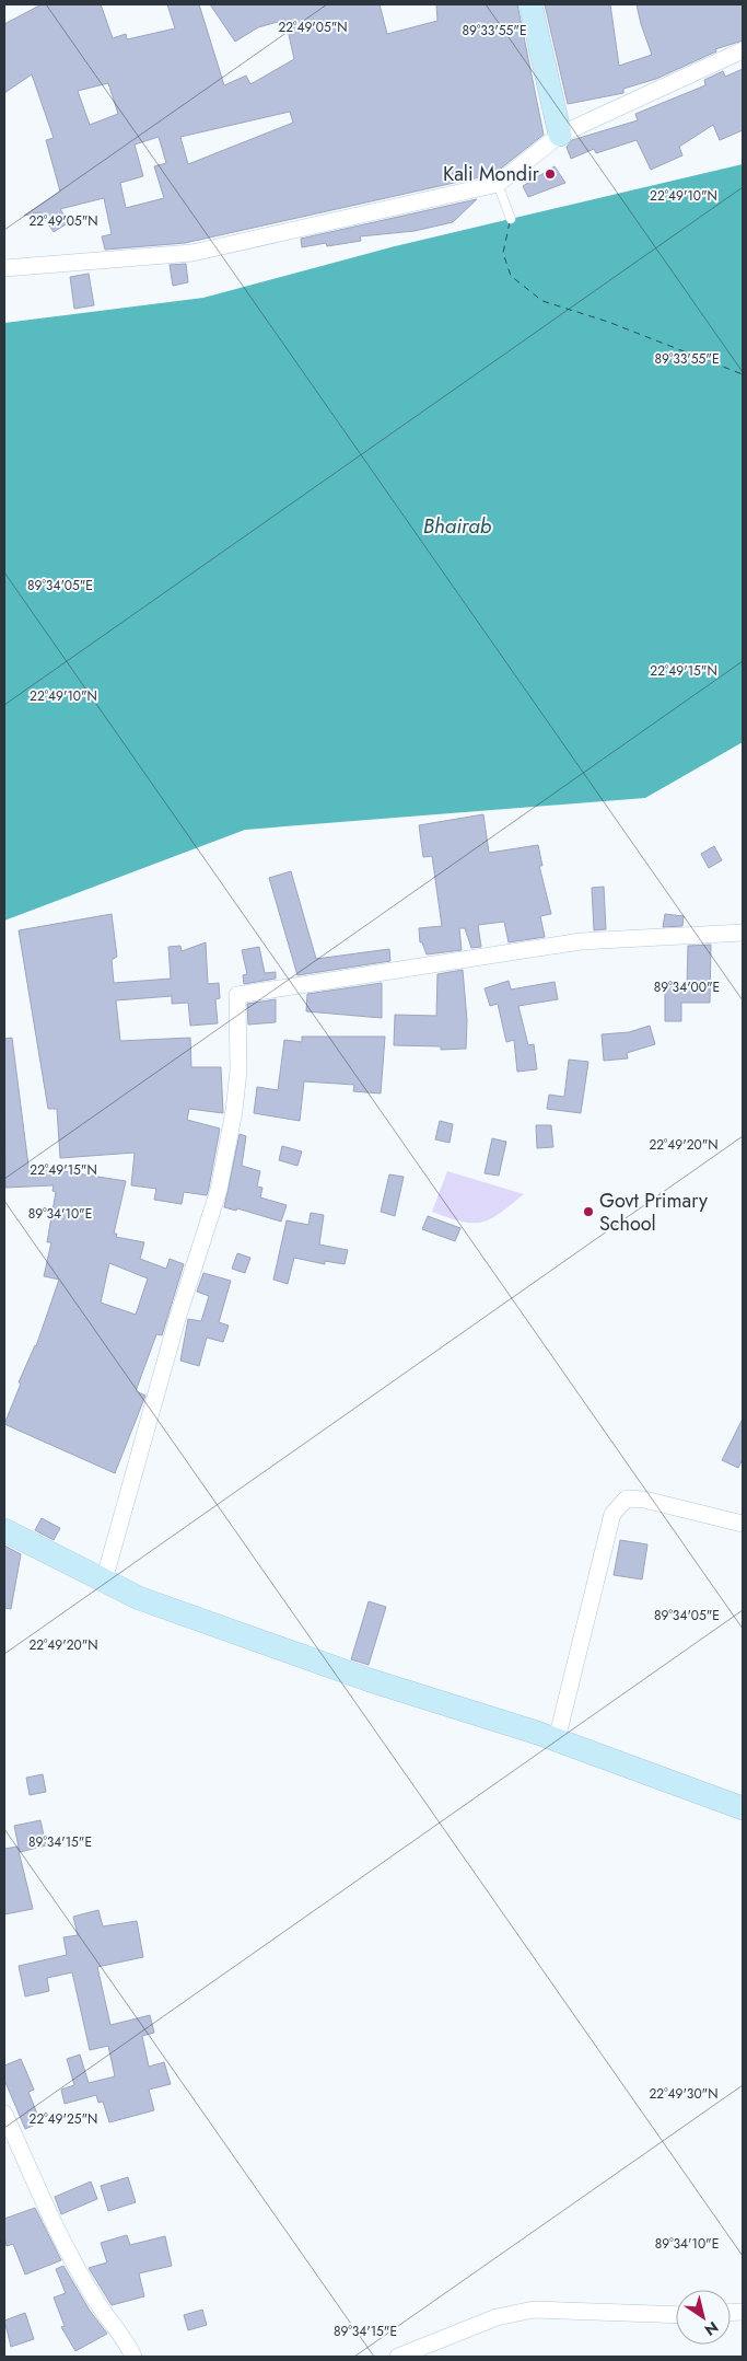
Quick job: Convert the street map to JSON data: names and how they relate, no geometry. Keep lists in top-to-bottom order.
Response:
{
  "water": ["Bhairab"],
  "places": ["Kali Mondir", "Govt Primary School"],
  "north": "bottom right",
  "coordinates": [
    "22°49'05\"N",
    "89°33'55\"E",
    "22°49'10\"N",
    "89°34'05\"E",
    "22°49'15\"N",
    "89°34'00\"E",
    "22°49'20\"N",
    "89°34'10\"E",
    "89°34'15\"E",
    "22°49'30\"N",
    "22°49'25\"N"
  ]
}
